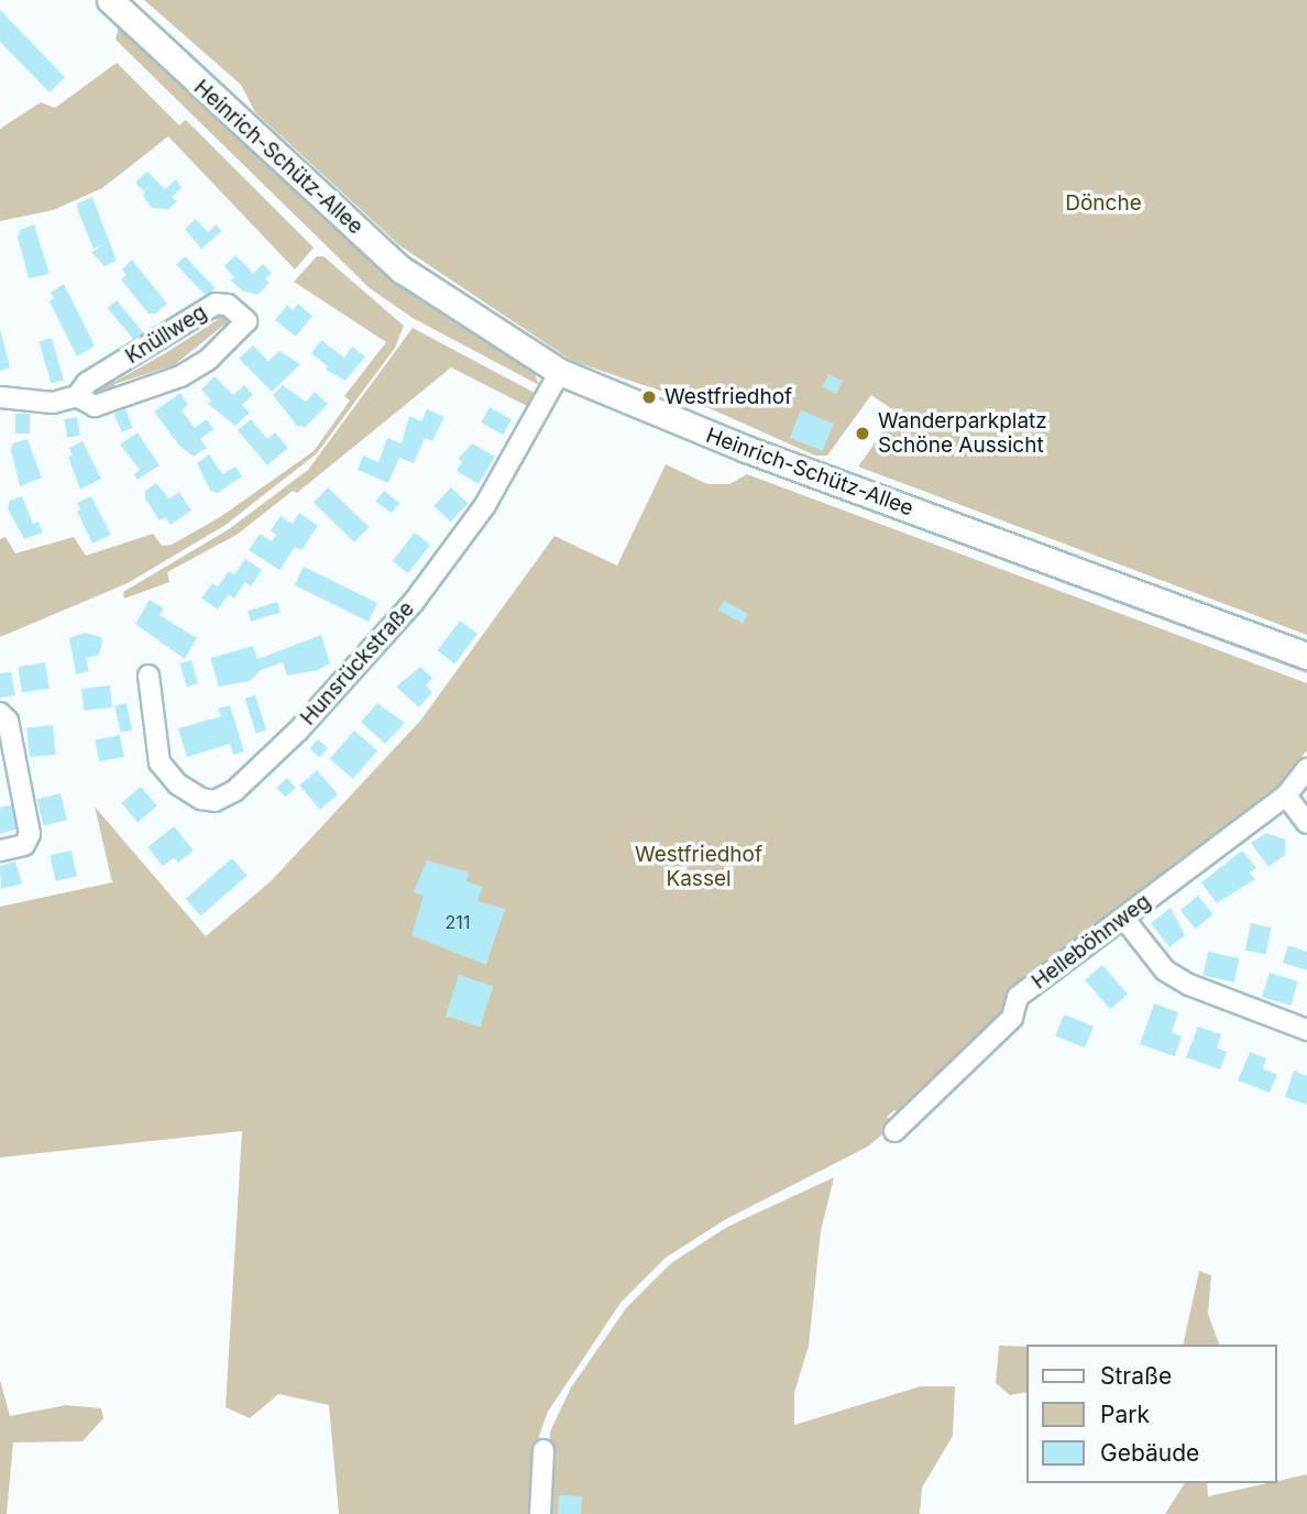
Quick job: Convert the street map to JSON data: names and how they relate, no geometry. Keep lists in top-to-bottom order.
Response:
{
  "streets": {
    "main road": ["Heinrich-Schütz-Allee"],
    "street": ["Knüllweg", "Hunsrückstraße", "Helleböhnweg"]
  },
  "crossings": [
    ["Heinrich-Schütz-Allee", "Hunsrückstraße"]
  ],
  "parks": ["Dönche", "Westfriedhof Kassel"],
  "places": ["Westfriedhof", "Wanderparkplatz Schöne Aussicht"],
  "house_numbers": ["211"],
  "legend": ["Straße", "Park", "Gebäude"]
}
